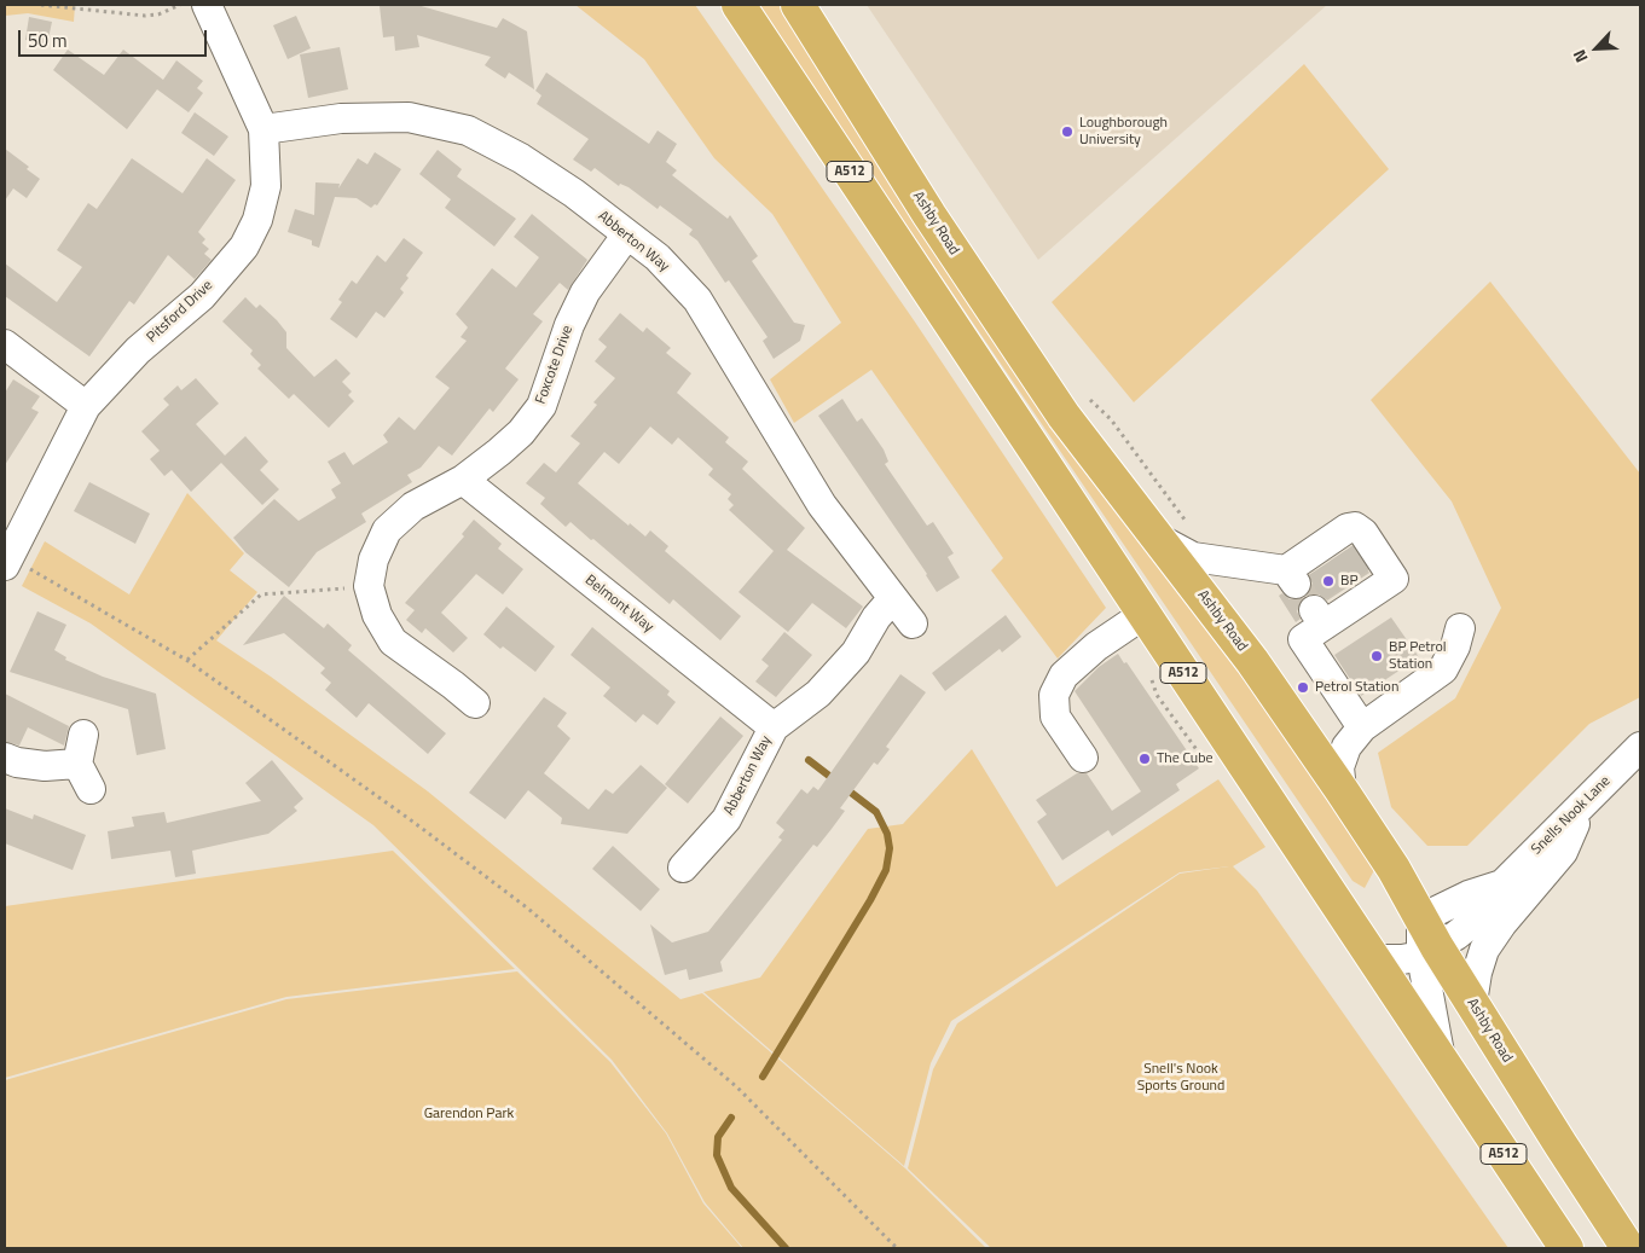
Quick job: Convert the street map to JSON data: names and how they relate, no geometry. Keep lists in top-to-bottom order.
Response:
{
  "streets": {
    "main road": ["A512", "Ashby Road"],
    "street": [
      "Abberton Way",
      "Pitsford Drive",
      "Foxcote Drive",
      "Belmont Way",
      "Snells Nook Lane"
    ]
  },
  "crossings": [
    ["A512", "Snells Nook Lane"],
    ["Ashby Road", "Snells Nook Lane"],
    ["Abberton Way", "Pitsford Drive"],
    ["Abberton Way", "Foxcote Drive"],
    ["Abberton Way", "Belmont Way"],
    ["Foxcote Drive", "Belmont Way"]
  ],
  "parks": ["Snell's Nook Sports Ground", "Garendon Park"],
  "places": [
    "Loughborough University",
    "BP",
    "BP Petrol Station",
    "Petrol Station",
    "The Cube"
  ],
  "scale_bar": "50 m",
  "north": "bottom left"
}
